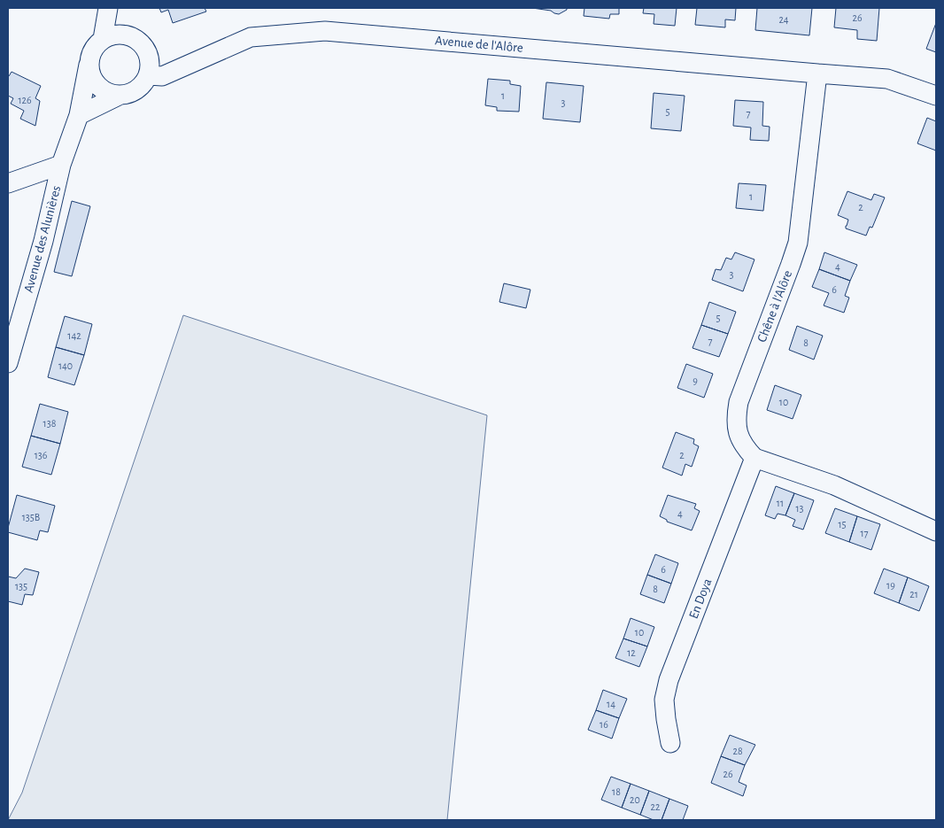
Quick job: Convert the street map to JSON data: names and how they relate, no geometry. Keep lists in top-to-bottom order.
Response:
{
  "streets": {
    "street": [
      "Avenue de l'Alôre",
      "Avenue des Alunières",
      "Chêne à l'Alôre",
      "En Doya"
    ]
  },
  "crossings": [
    ["Avenue de l'Alôre", "Avenue des Alunières"],
    ["Avenue de l'Alôre", "Chêne à l'Alôre"],
    ["Chêne à l'Alôre", "En Doya"]
  ],
  "house_numbers": [
    "26",
    "24",
    "1",
    "126",
    "3",
    "5",
    "7",
    "1",
    "2",
    "4",
    "3",
    "6",
    "5",
    "142",
    "7",
    "8",
    "140",
    "9",
    "10",
    "138",
    "136",
    "2",
    "11",
    "13",
    "4",
    "135B",
    "15",
    "17",
    "6",
    "19",
    "135",
    "8",
    "21",
    "10",
    "12",
    "14",
    "16",
    "28",
    "26",
    "18",
    "20",
    "22"
  ]
}
